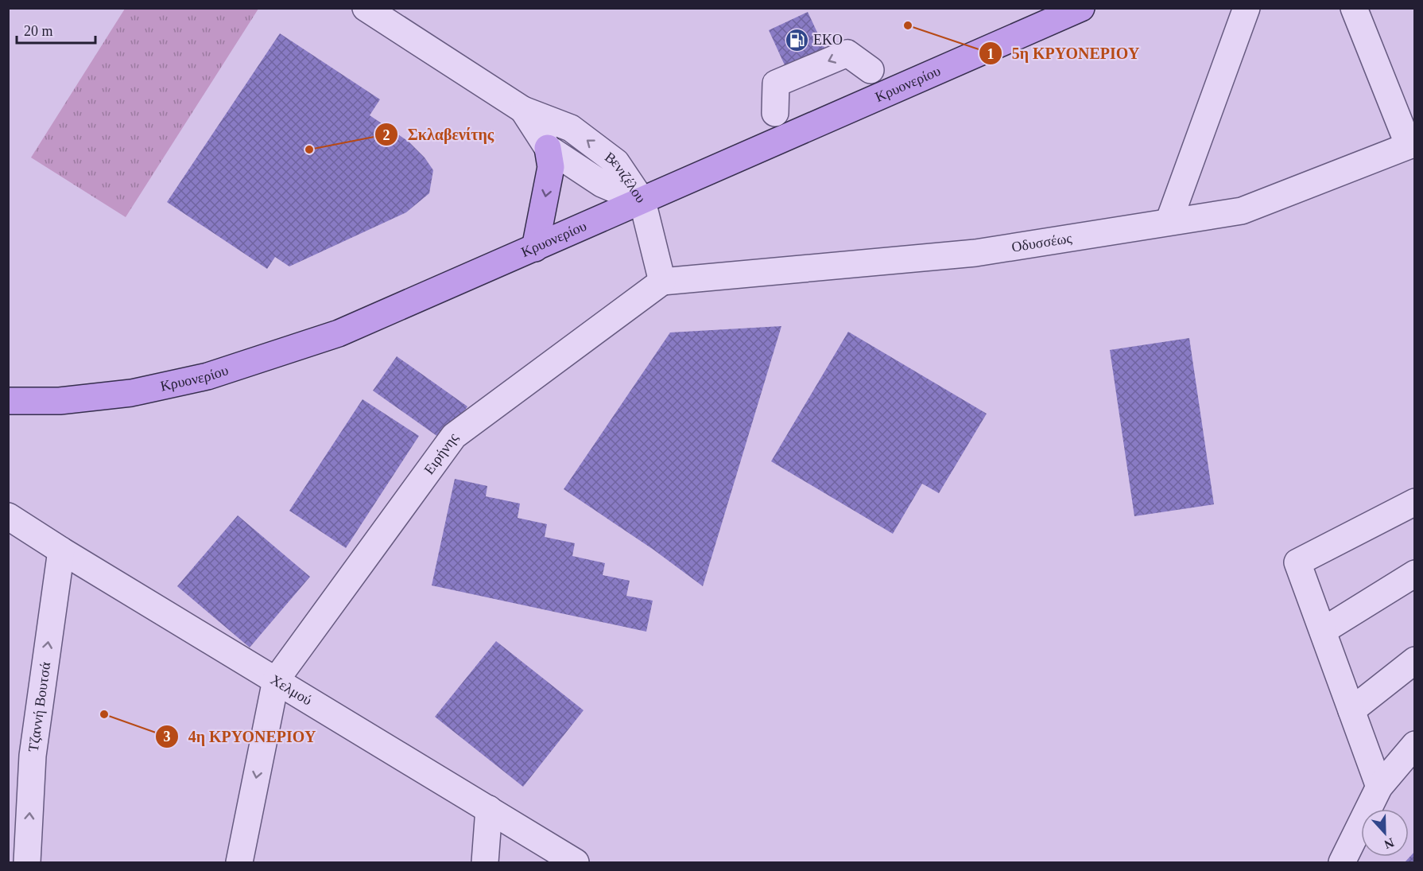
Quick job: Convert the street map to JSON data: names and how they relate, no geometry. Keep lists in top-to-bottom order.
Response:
{
  "streets": {
    "main road": ["Κρυονερίου"],
    "street": [
      "Βενιζέλου",
      "Οδυσσέως",
      "Ειρήνης",
      "Χελμού",
      "Τζαννή Βουτσά"
    ]
  },
  "crossings": [
    ["Κρυονερίου", "Βενιζέλου"],
    ["Οδυσσέως", "Ειρήνης"],
    ["Ειρήνης", "Χελμού"],
    ["Χελμού", "Τζαννή Βουτσά"]
  ],
  "places": {
    "other": ["5η ΚΡΥΟΝΕΡΙΟΥ", "Σκλαβενίτης", "4η ΚΡΥΟΝΕΡΙΟΥ"],
    "fuel station": ["EKO"]
  },
  "scale_bar": "20 m",
  "north": "bottom"
}
